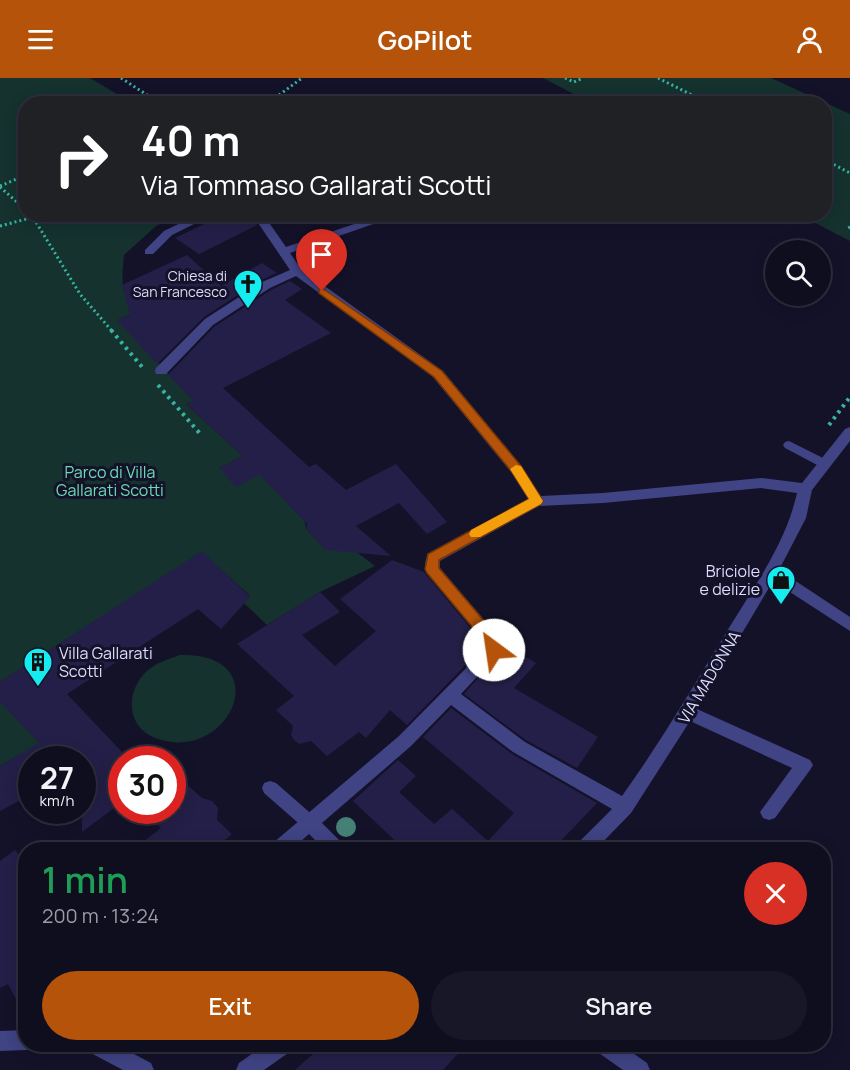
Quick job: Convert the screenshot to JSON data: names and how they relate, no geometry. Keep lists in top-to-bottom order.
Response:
{
  "streets": {
    "street": ["VIA MADONNA"]
  },
  "parks": ["Parco di Villa Gallarati Scotti"],
  "places": {
    "church": ["Chiesa di San Francesco"],
    "shop": ["Briciole e delizie"],
    "building": ["Villa Gallarati Scotti"]
  },
  "page": {
    "header": "GoPilot",
    "turn": ["40 m", "Via Tommaso Gallarati Scotti"],
    "speed": "27 km/h",
    "limit": "30",
    "heading": ["1 min", "200 m · 13:24"],
    "buttons": ["Exit", "Share"]
  }
}
